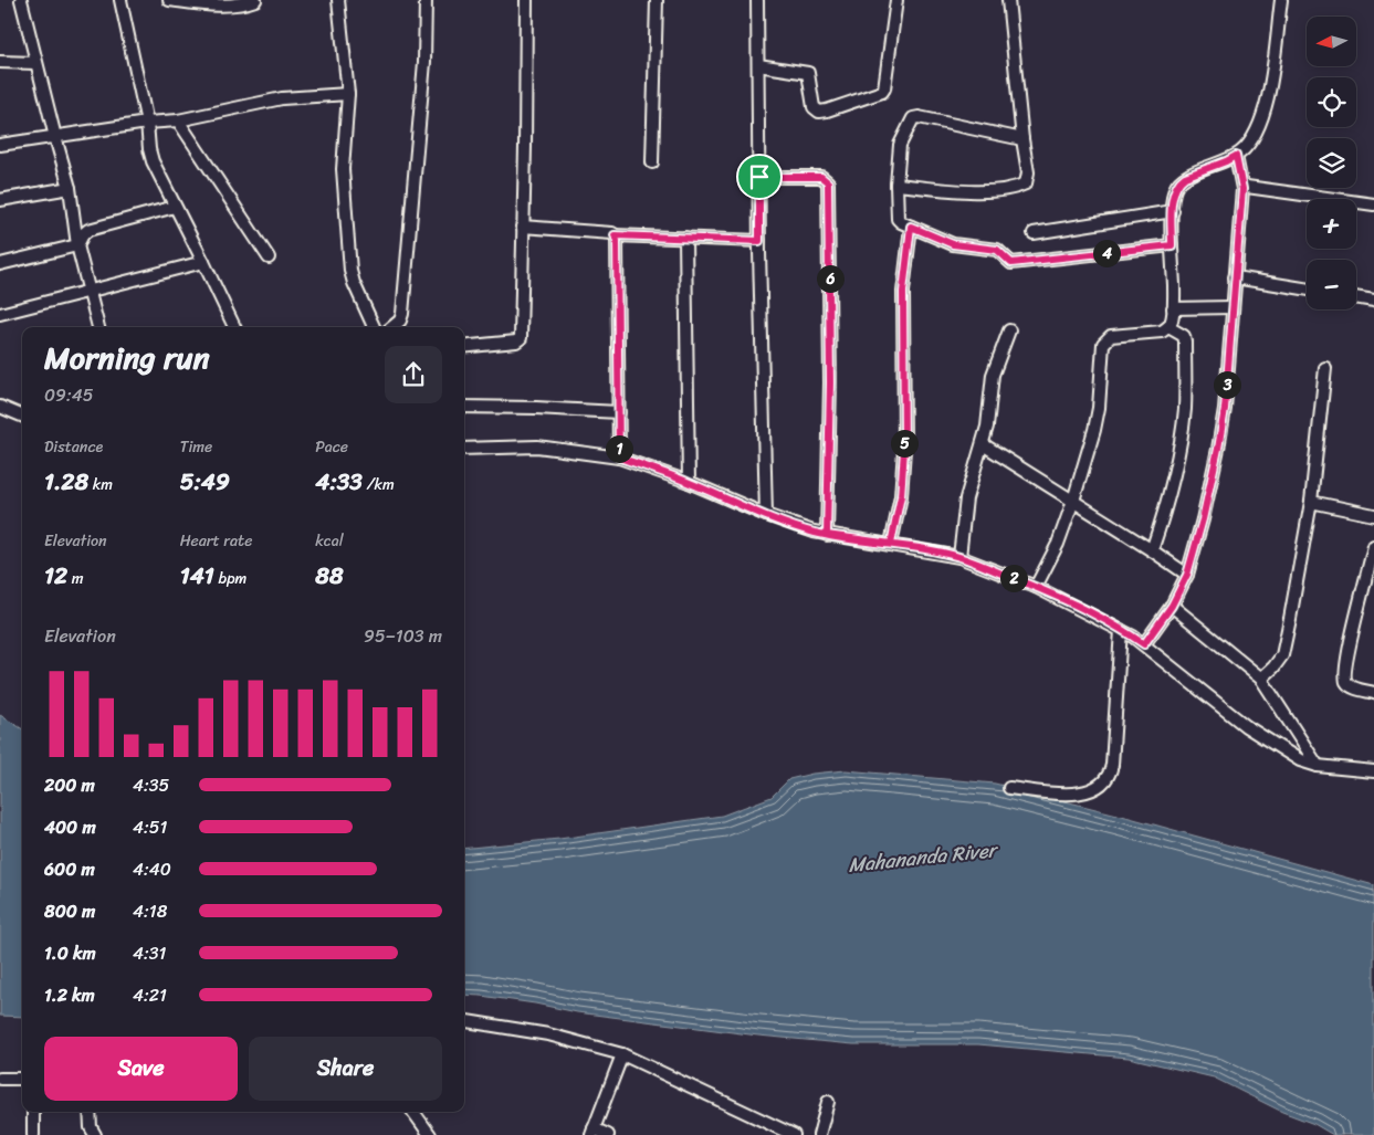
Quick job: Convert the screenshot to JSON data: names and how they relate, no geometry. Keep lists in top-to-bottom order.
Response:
{
  "water": ["Mahananda River"],
  "north": "left",
  "page": {
    "map_buttons": ["+", "−"],
    "pins": [
      "4",
      "6",
      "3",
      "5",
      "1",
      "2"
    ],
    "heading": ["Morning run", "09:45"],
    "stats": [
      ["Distance", "1.28 km"],
      ["Time", "5:49"],
      ["Pace", "4:33 /km"],
      ["Elevation", "12 m"],
      ["Heart rate", "141 bpm"],
      ["kcal", "88"]
    ],
    "chart": ["Elevation", "95–103 m"],
    "list": [
      {
        "name": "200 m",
        "note": "4:35"
      },
      {
        "name": "400 m",
        "note": "4:51"
      },
      {
        "name": "600 m",
        "note": "4:40"
      },
      {
        "name": "800 m",
        "note": "4:18"
      },
      {
        "name": "1.0 km",
        "note": "4:31"
      },
      {
        "name": "1.2 km",
        "note": "4:21"
      }
    ],
    "buttons": ["Save", "Share"]
  }
}
